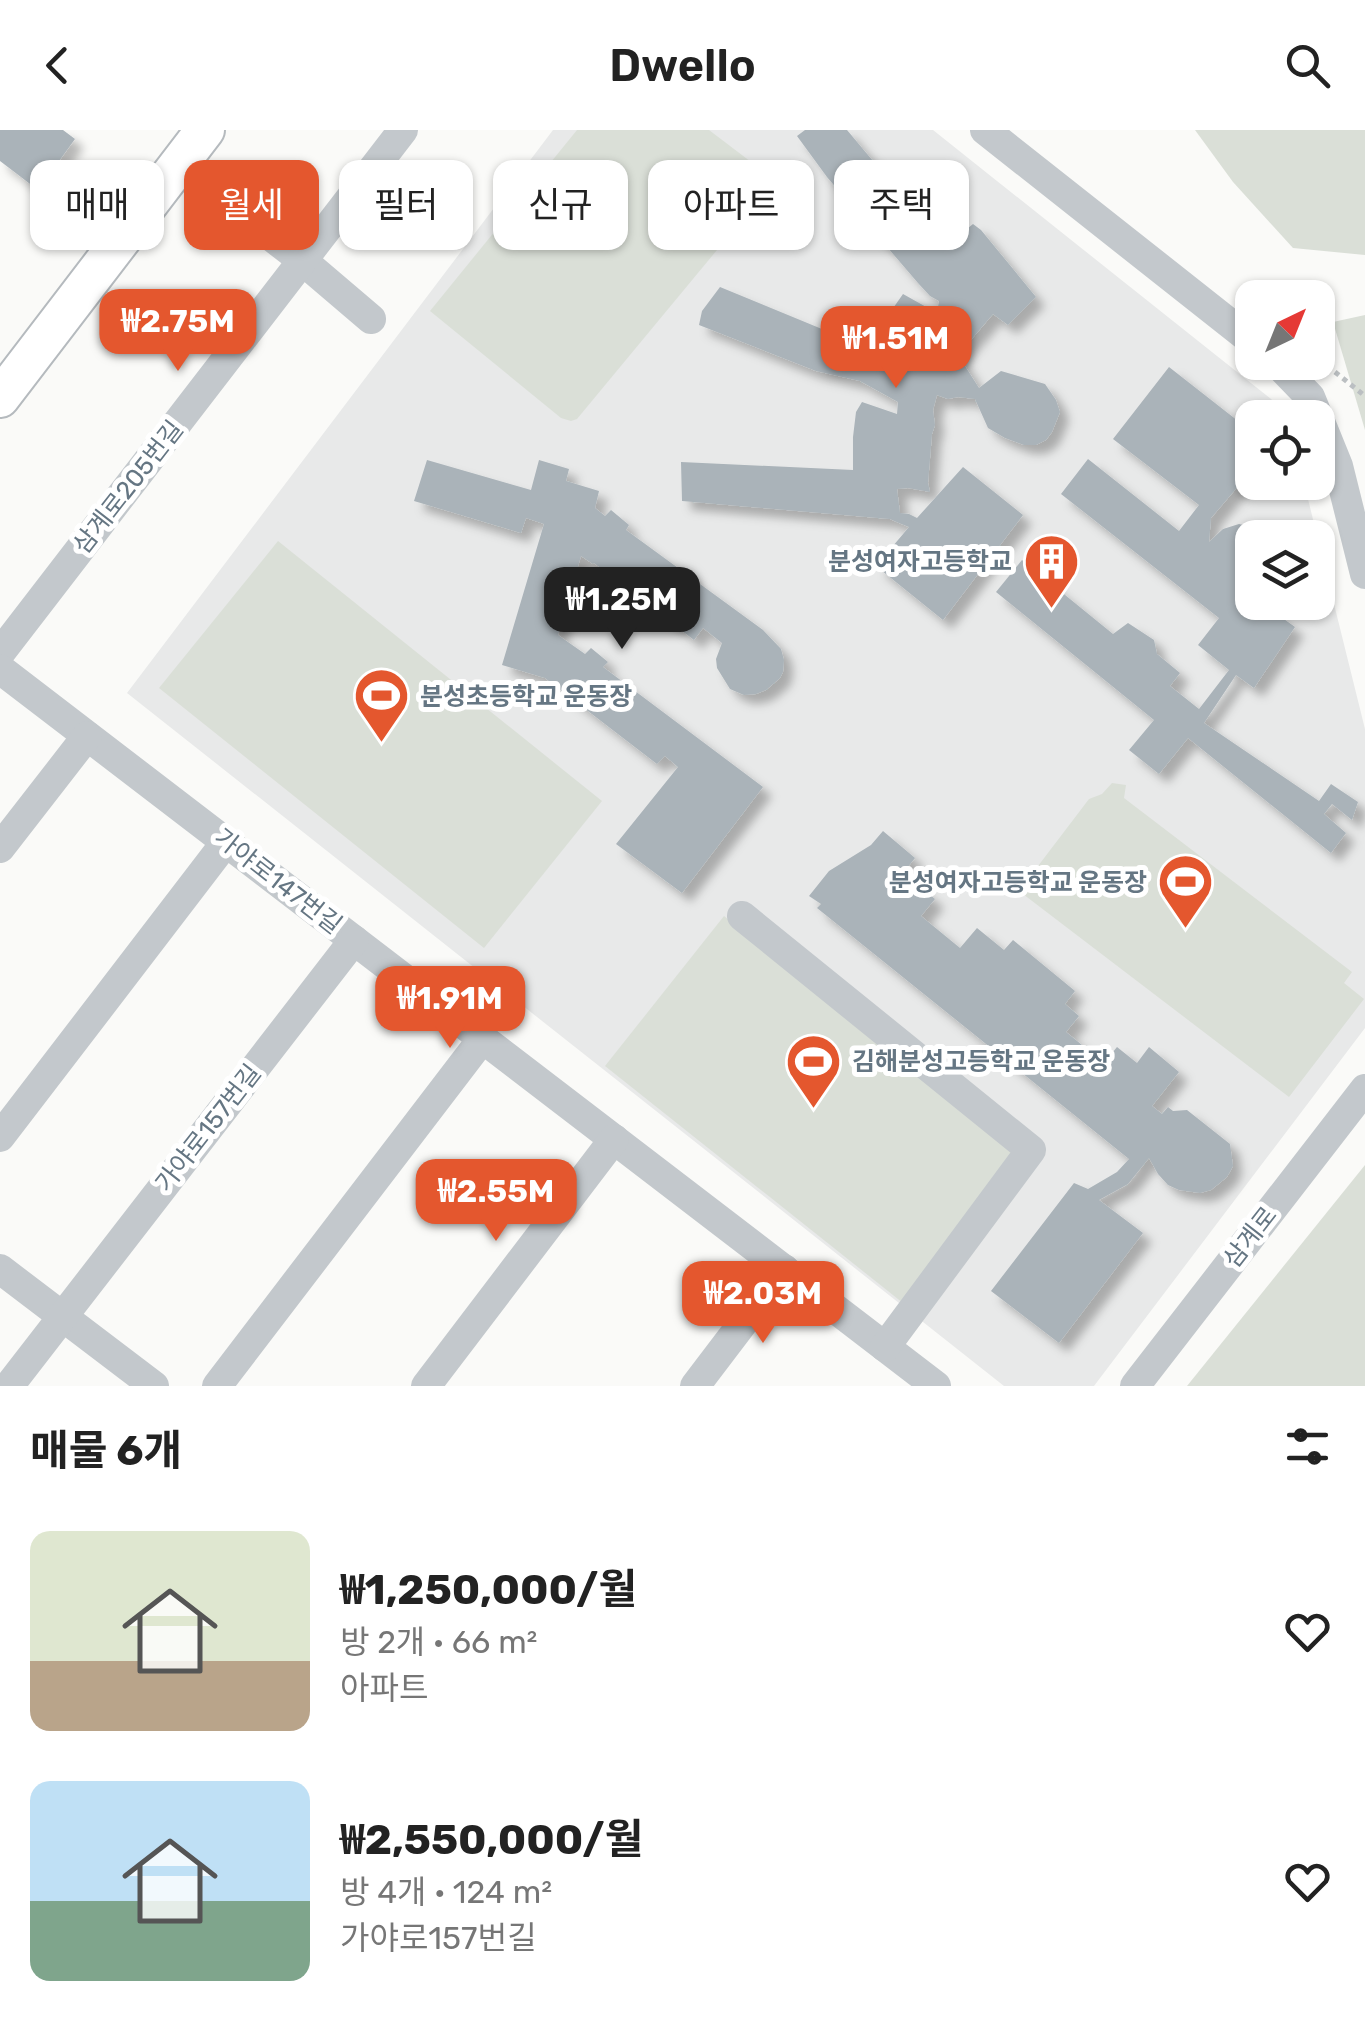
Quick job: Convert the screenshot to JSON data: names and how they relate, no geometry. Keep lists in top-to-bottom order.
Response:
{
  "streets": {
    "street": [
      "삼계로205번길",
      "가야로147번길",
      "가야로157번길",
      "삼계로"
    ]
  },
  "crossings": [
    ["가야로147번길", "가야로157번길"]
  ],
  "places": {
    "building": ["분성여자고등학교"],
    "sports": ["분성초등학교 운동장", "분성여자고등학교 운동장", "김해분성고등학교 운동장"]
  },
  "north": "top right",
  "page": {
    "header": "Dwello",
    "chip": [
      "매매",
      "월세",
      "필터",
      "신규",
      "아파트",
      "주택"
    ],
    "price": [
      "₩2.75M",
      "₩1.51M",
      "₩1.25M",
      "₩1.91M",
      "₩2.55M",
      "₩2.03M"
    ],
    "heading": "매물 6개",
    "list": [
      {
        "name": "₩1,250,000/월",
        "note": "방 2개 · 66 m² · 아파트"
      },
      {
        "name": "₩2,550,000/월",
        "note": "방 4개 · 124 m² · 가야로157번길"
      }
    ]
  }
}
